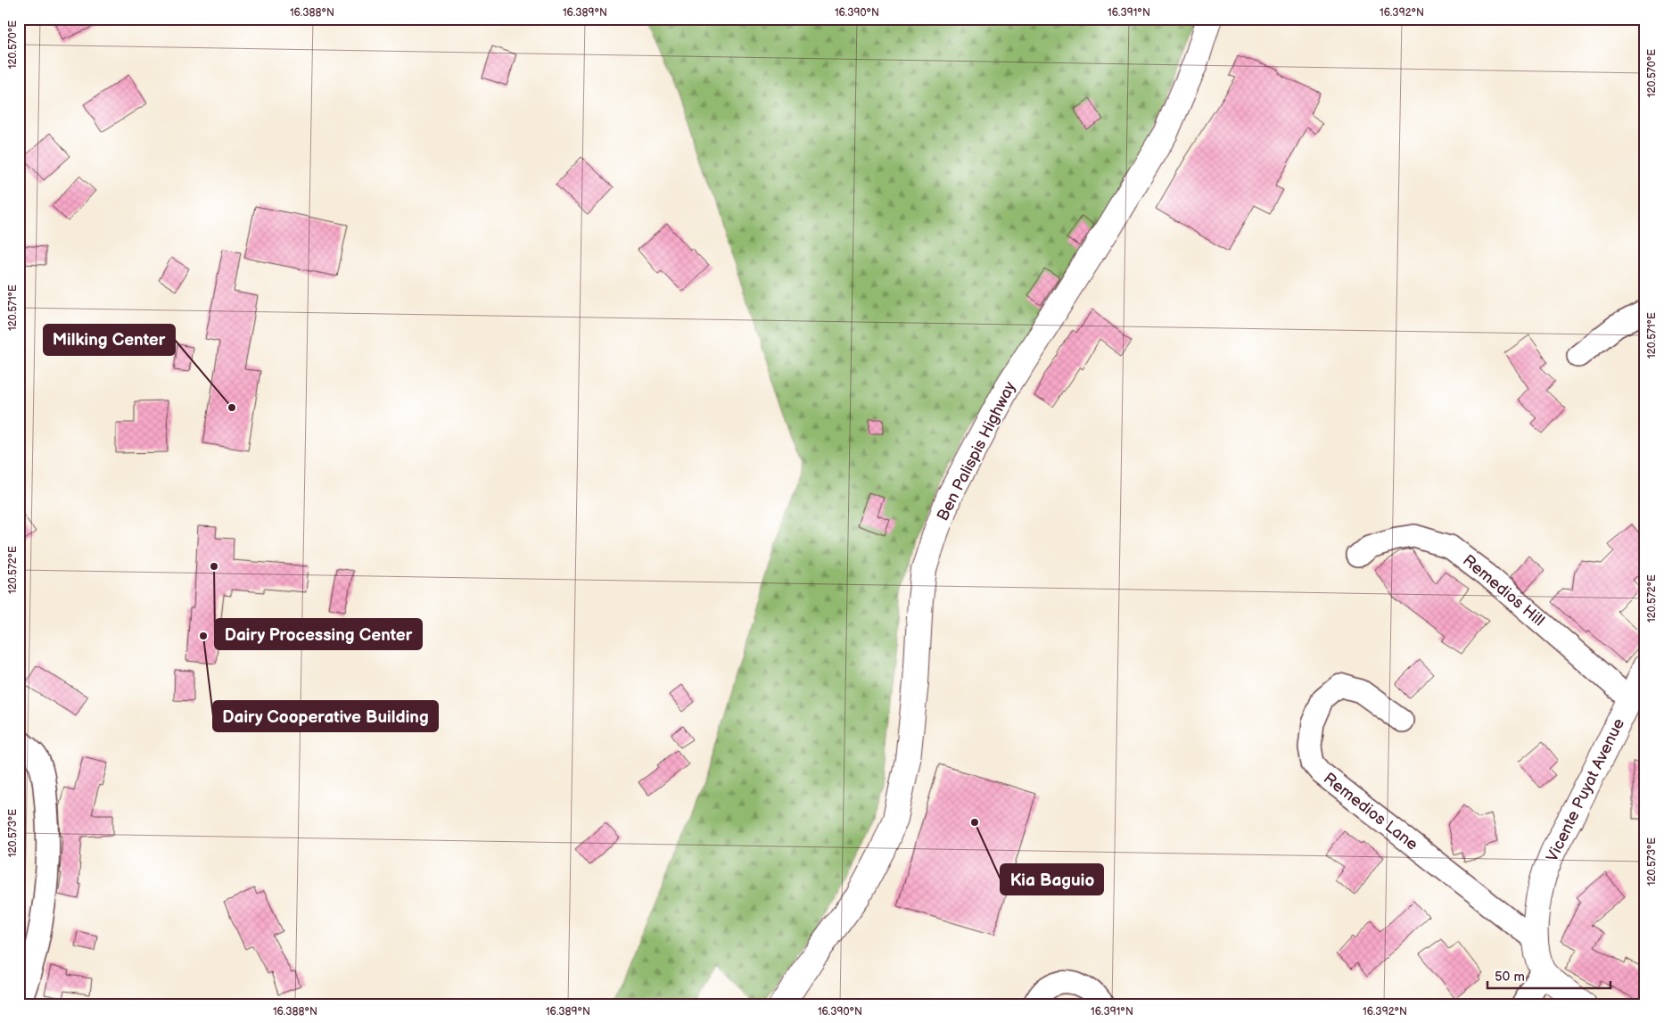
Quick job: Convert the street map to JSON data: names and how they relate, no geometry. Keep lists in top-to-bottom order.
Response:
{
  "streets": {
    "main road": ["Ben Palispis Highway", "Vicente Puyat Avenue"],
    "street": ["Remedios Hill", "Remedios Lane"]
  },
  "crossings": [
    ["Remedios Hill", "Vicente Puyat Avenue"],
    ["Vicente Puyat Avenue", "Remedios Lane"]
  ],
  "places": [
    "Milking Center",
    "Dairy Processing Center",
    "Dairy Cooperative Building",
    "Kia Baguio"
  ],
  "scale_bar": "50 m",
  "coordinates": [
    "16.388°N",
    "16.389°N",
    "16.390°N",
    "16.391°N",
    "16.392°N",
    "120.570°E",
    "120.571°E",
    "120.572°E",
    "120.573°E"
  ]
}
